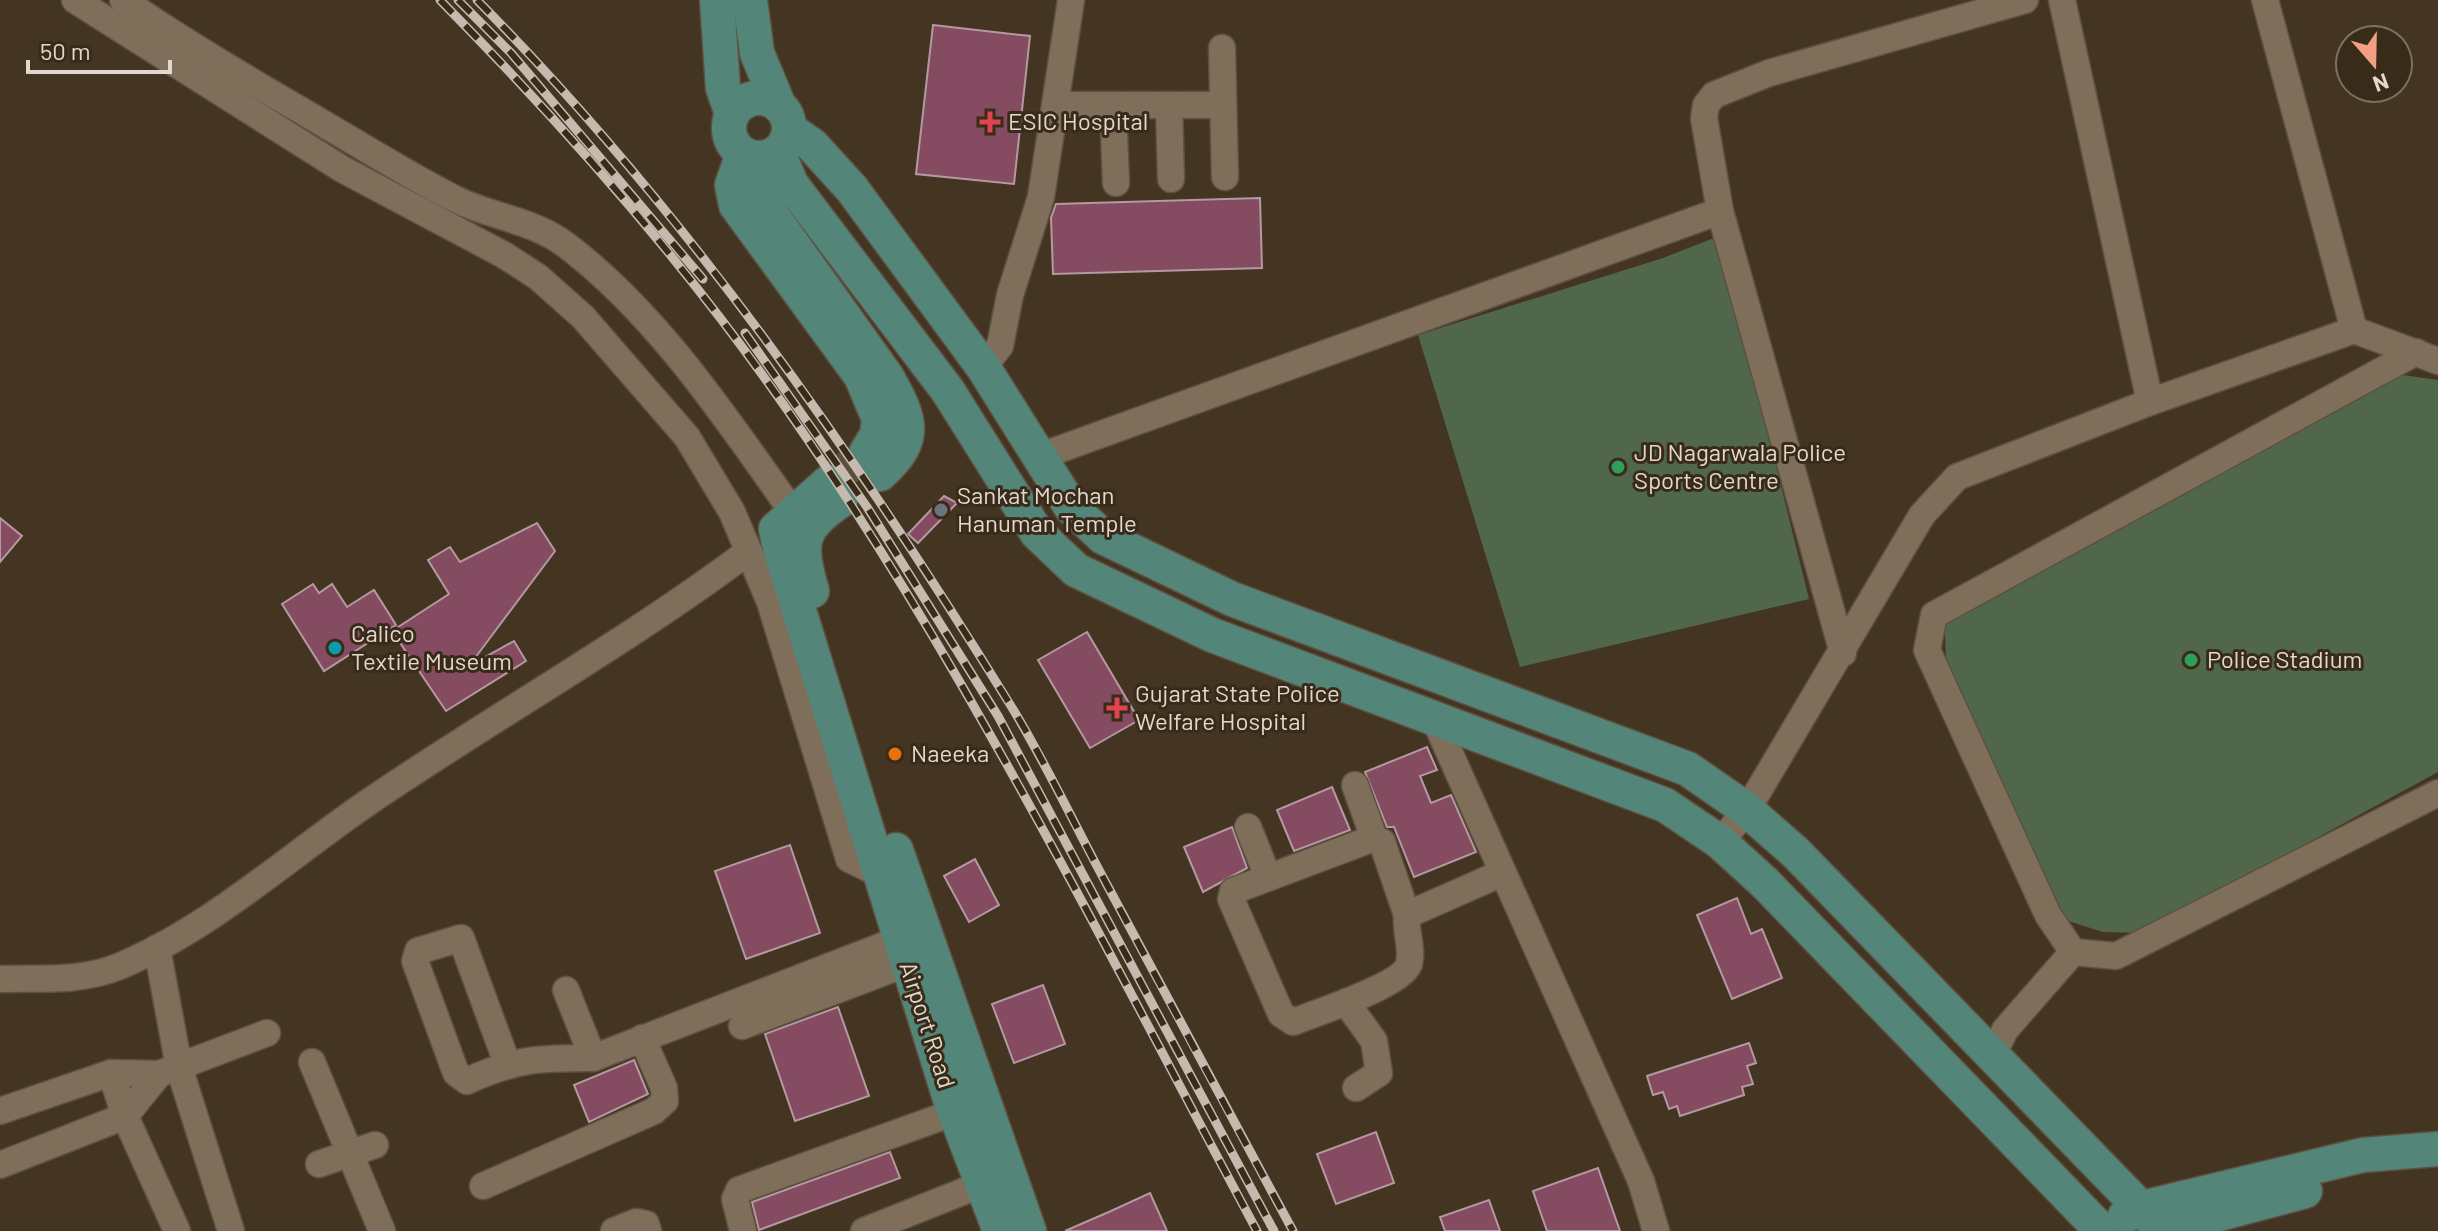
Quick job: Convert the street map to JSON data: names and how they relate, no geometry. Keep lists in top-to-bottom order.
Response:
{
  "streets": {
    "main road": ["Airport Road"]
  },
  "places": {
    "health": ["ESIC Hospital", "Gujarat State Police Welfare Hospital"],
    "other": [
      "JD Nagarwala Police Sports Centre",
      "Sankat Mochan Hanuman Temple",
      "Calico Textile Museum",
      "Police Stadium",
      "Naeeka"
    ]
  },
  "scale_bar": "50 m",
  "north": "bottom"
}
